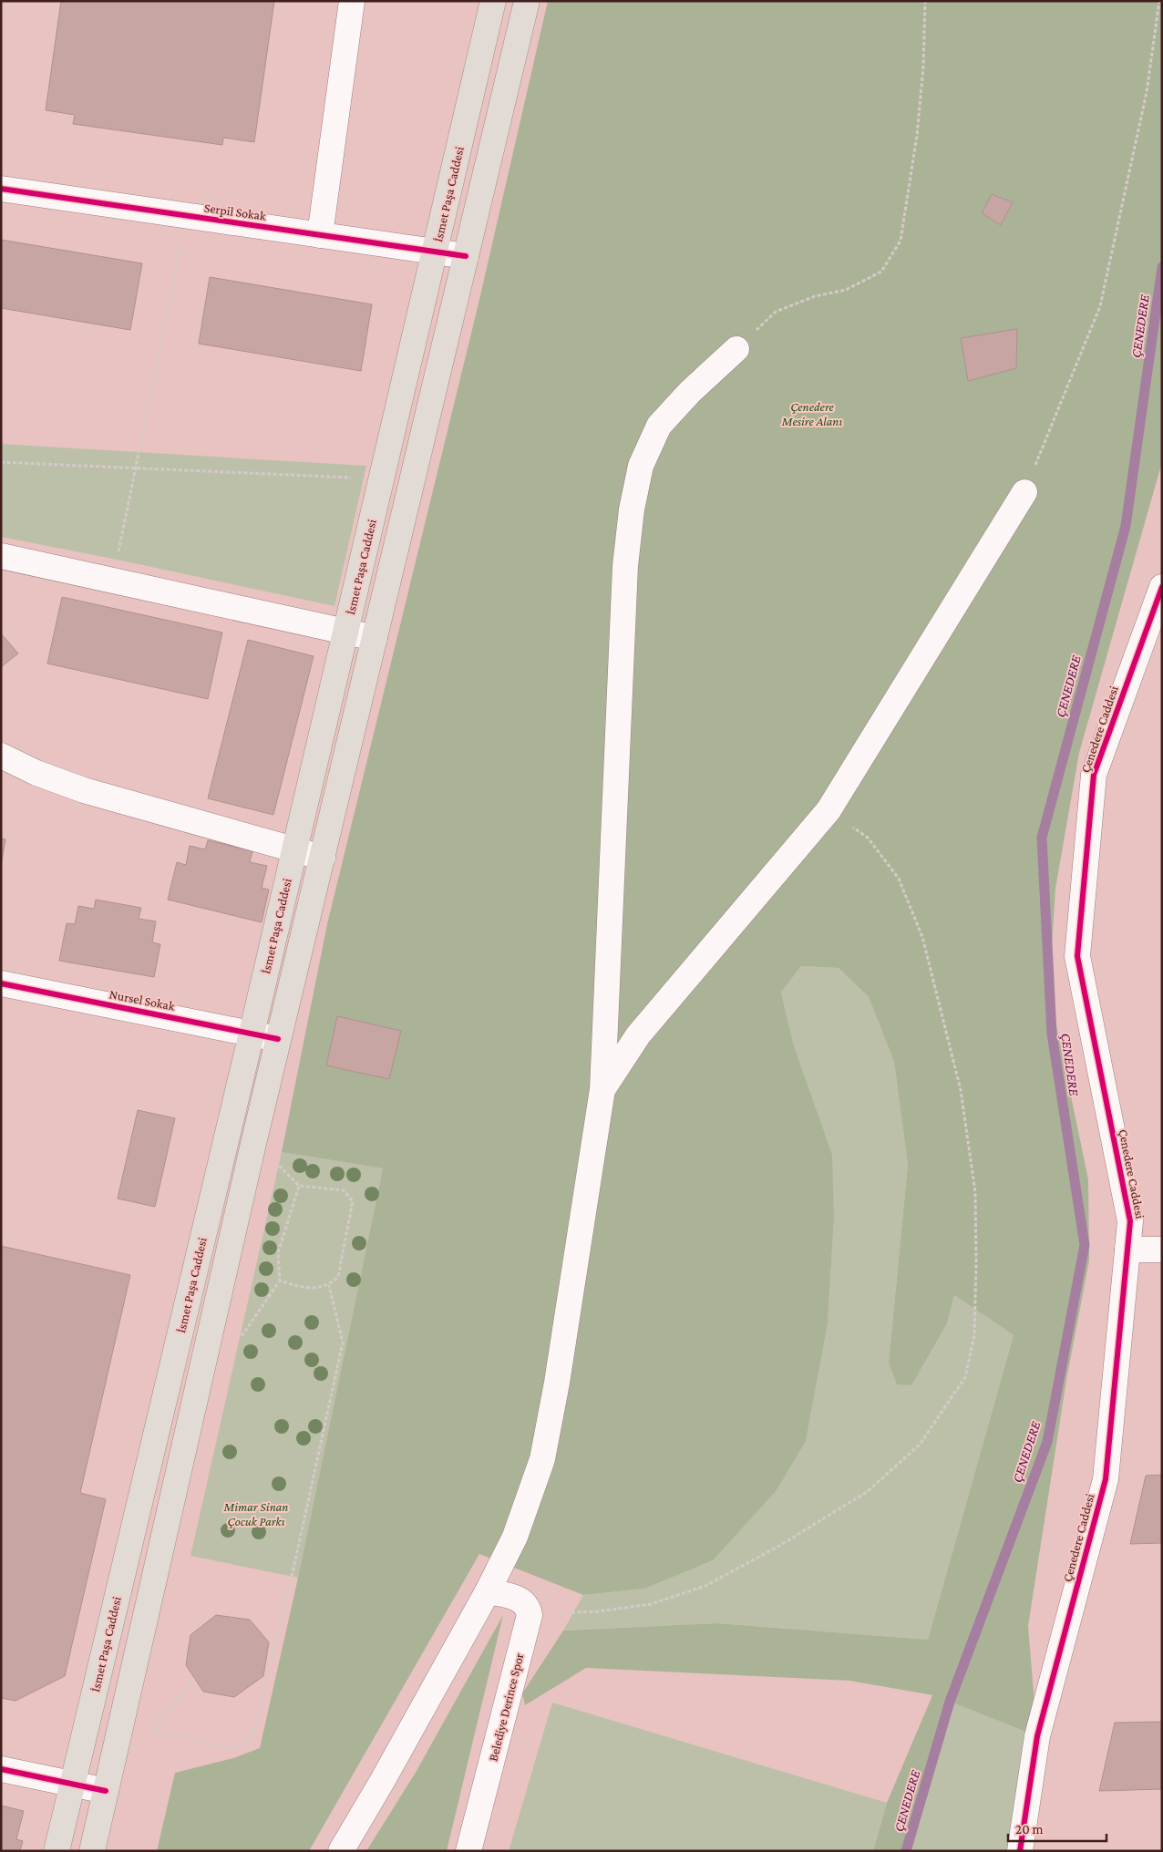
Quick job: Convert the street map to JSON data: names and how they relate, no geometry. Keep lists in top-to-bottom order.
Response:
{
  "streets": {
    "main road": ["İsmet Paşa Caddesi"],
    "street": [
      "Serpil Sokak",
      "Çenedere Caddesi",
      "Nursel Sokak",
      "Belediye Derince Spor"
    ]
  },
  "crossings": [
    ["İsmet Paşa Caddesi", "Serpil Sokak"],
    ["İsmet Paşa Caddesi", "Nursel Sokak"]
  ],
  "water": ["ÇENEDERE"],
  "parks": ["Çenedere Mesire Alanı", "Mimar Sinan Çocuk Parkı"],
  "scale_bar": "20 m"
}
